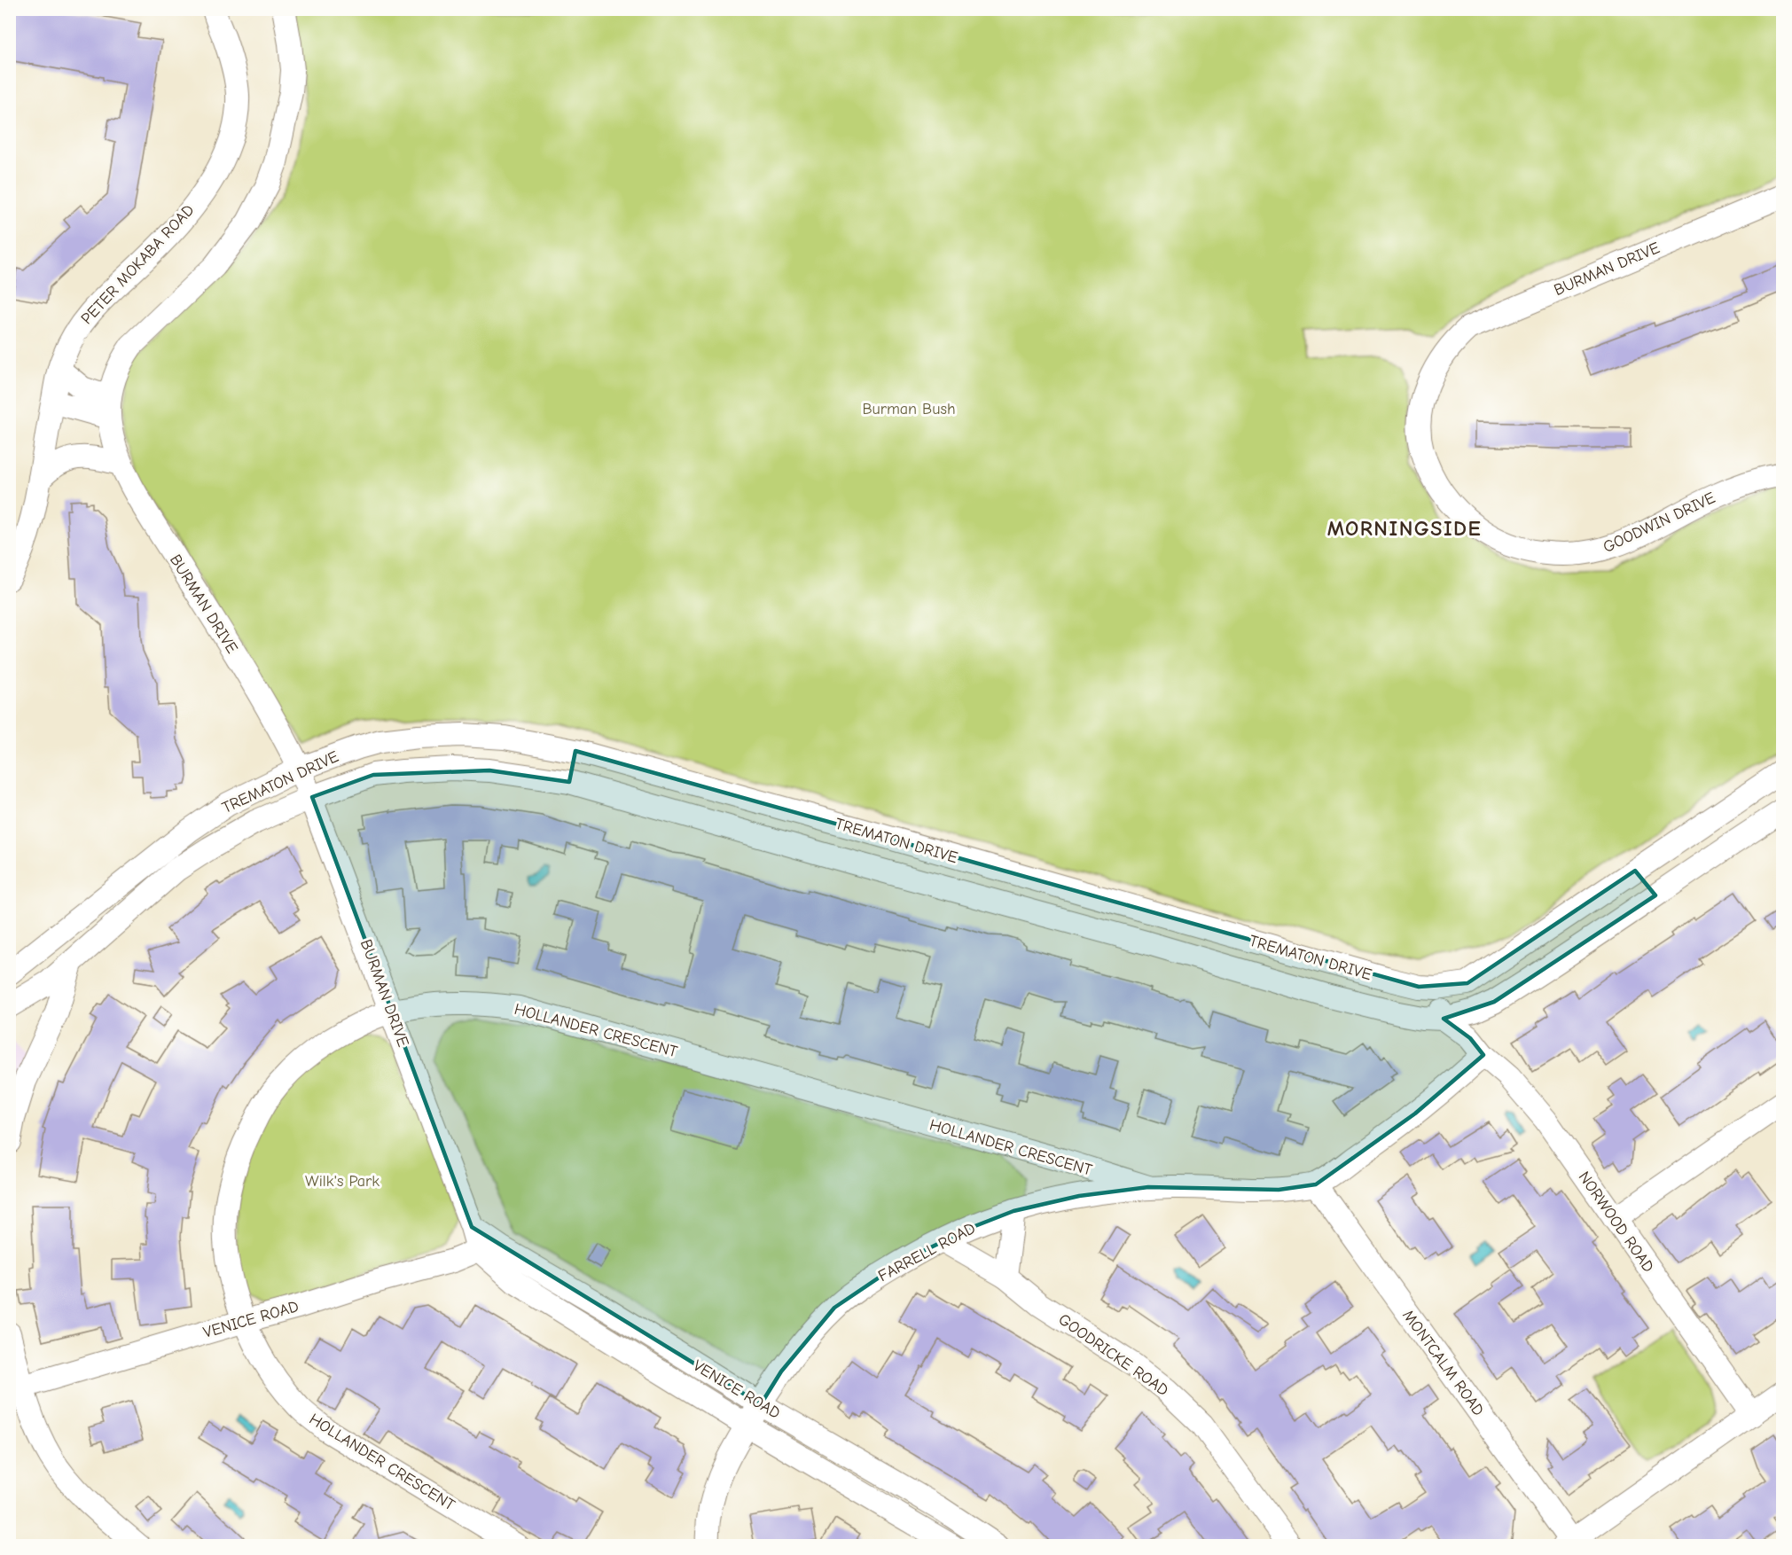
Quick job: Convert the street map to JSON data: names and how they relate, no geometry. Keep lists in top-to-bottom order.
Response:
{
  "streets": {
    "street": [
      "PETER MOKABA ROAD",
      "BURMAN DRIVE",
      "GOODWIN DRIVE",
      "TREMATON DRIVE",
      "HOLLANDER CRESCENT",
      "NORWOOD ROAD",
      "FARRELL ROAD",
      "VENICE ROAD",
      "GOODRICKE ROAD",
      "MONTCALM ROAD"
    ]
  },
  "crossings": [
    ["BURMAN DRIVE", "GOODWIN DRIVE"],
    ["BURMAN DRIVE", "TREMATON DRIVE"],
    ["BURMAN DRIVE", "HOLLANDER CRESCENT"],
    ["BURMAN DRIVE", "VENICE ROAD"],
    ["TREMATON DRIVE", "NORWOOD ROAD"],
    ["HOLLANDER CRESCENT", "NORWOOD ROAD"],
    ["HOLLANDER CRESCENT", "FARRELL ROAD"],
    ["HOLLANDER CRESCENT", "VENICE ROAD"],
    ["HOLLANDER CRESCENT", "MONTCALM ROAD"],
    ["FARRELL ROAD", "VENICE ROAD"],
    ["FARRELL ROAD", "GOODRICKE ROAD"]
  ],
  "districts": ["MORNINGSIDE"],
  "parks": ["Burman Bush", "Wilk's Park"]
}
